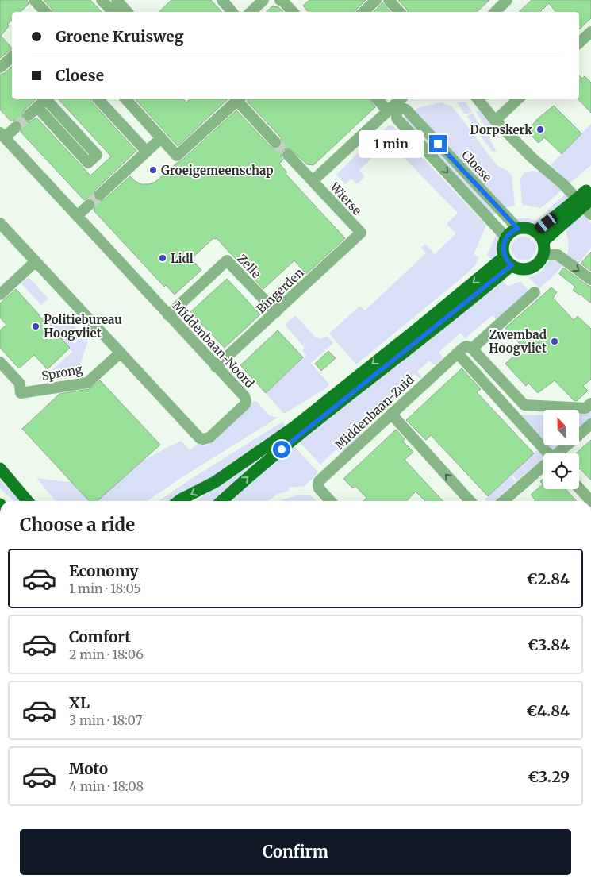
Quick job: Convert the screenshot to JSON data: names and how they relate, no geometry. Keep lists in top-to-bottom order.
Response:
{
  "streets": {
    "street": [
      "Cloese",
      "Wierse",
      "Zelle",
      "Bingerden",
      "Middenbaan-Noord",
      "Sprong",
      "Middenbaan-Zuid"
    ]
  },
  "crossings": [
    ["Wierse", "Bingerden"],
    ["Zelle", "Bingerden"],
    ["Zelle", "Middenbaan-Noord"],
    ["Bingerden", "Middenbaan-Noord"],
    ["Middenbaan-Noord", "Sprong"]
  ],
  "places": [
    "Dorpskerk",
    "Groeigemeenschap",
    "Lidl",
    "Politiebureau Hoogvliet",
    "Zwembad Hoogvliet"
  ],
  "north": "top",
  "page": {
    "banner": ["Groene Kruisweg", "Cloese"],
    "bubble": "1 min",
    "heading": "Choose a ride",
    "list": [
      {
        "name": "Economy",
        "note": "1 min · 18:05",
        "value": "€2.84"
      },
      {
        "name": "Comfort",
        "note": "2 min · 18:06",
        "value": "€3.84"
      },
      {
        "name": "XL",
        "note": "3 min · 18:07",
        "value": "€4.84"
      },
      {
        "name": "Moto",
        "note": "4 min · 18:08",
        "value": "€3.29"
      }
    ],
    "buttons": "Confirm"
  }
}
